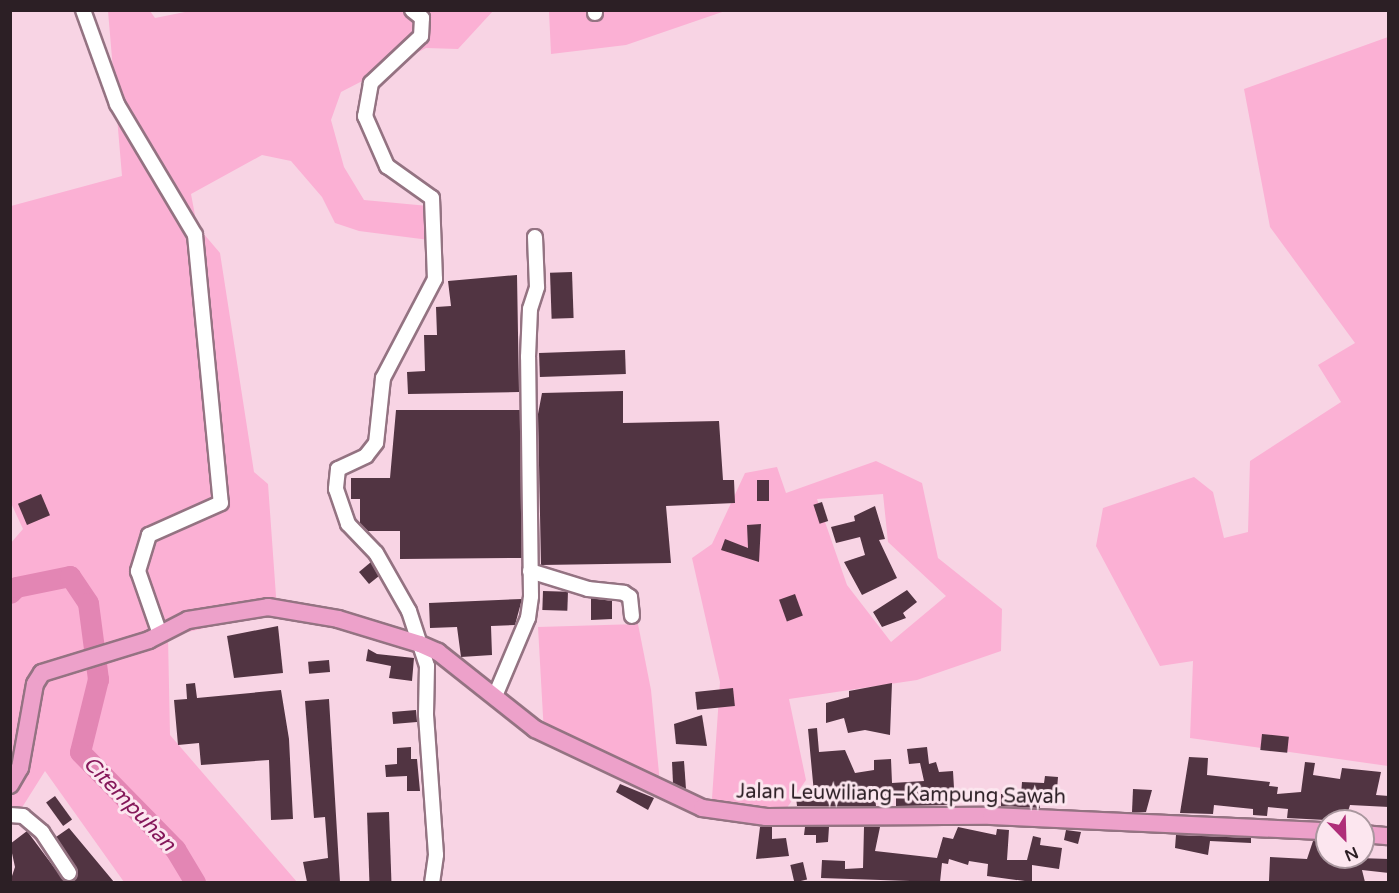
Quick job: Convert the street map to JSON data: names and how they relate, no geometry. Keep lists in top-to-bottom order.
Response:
{
  "streets": {
    "main road": ["Jalan Leuwiliang–Kampung Sawah"]
  },
  "water": ["Citempuhan"],
  "north": "bottom right"
}
